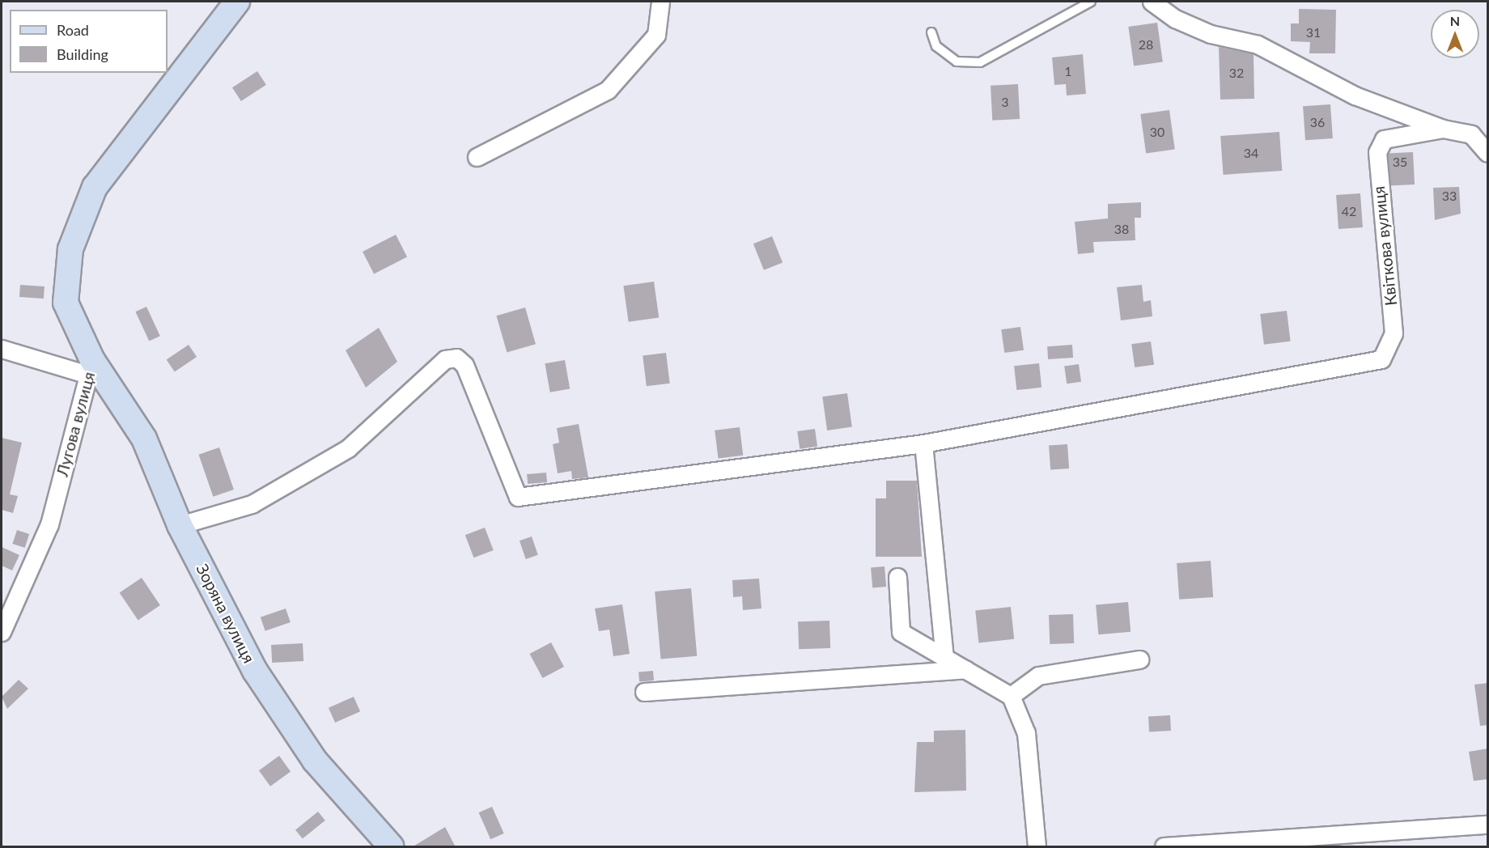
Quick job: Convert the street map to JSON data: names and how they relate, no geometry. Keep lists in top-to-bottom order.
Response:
{
  "streets": {
    "street": ["Квіткова вулиця", "Лугова вулиця", "Зоряна вулиця"]
  },
  "crossings": [
    ["Лугова вулиця", "Зоряна вулиця"]
  ],
  "house_numbers": [
    "31",
    "28",
    "1",
    "32",
    "3",
    "36",
    "30",
    "34",
    "35",
    "33",
    "42",
    "38"
  ],
  "legend": ["Road", "Building"],
  "north": "top"
}
